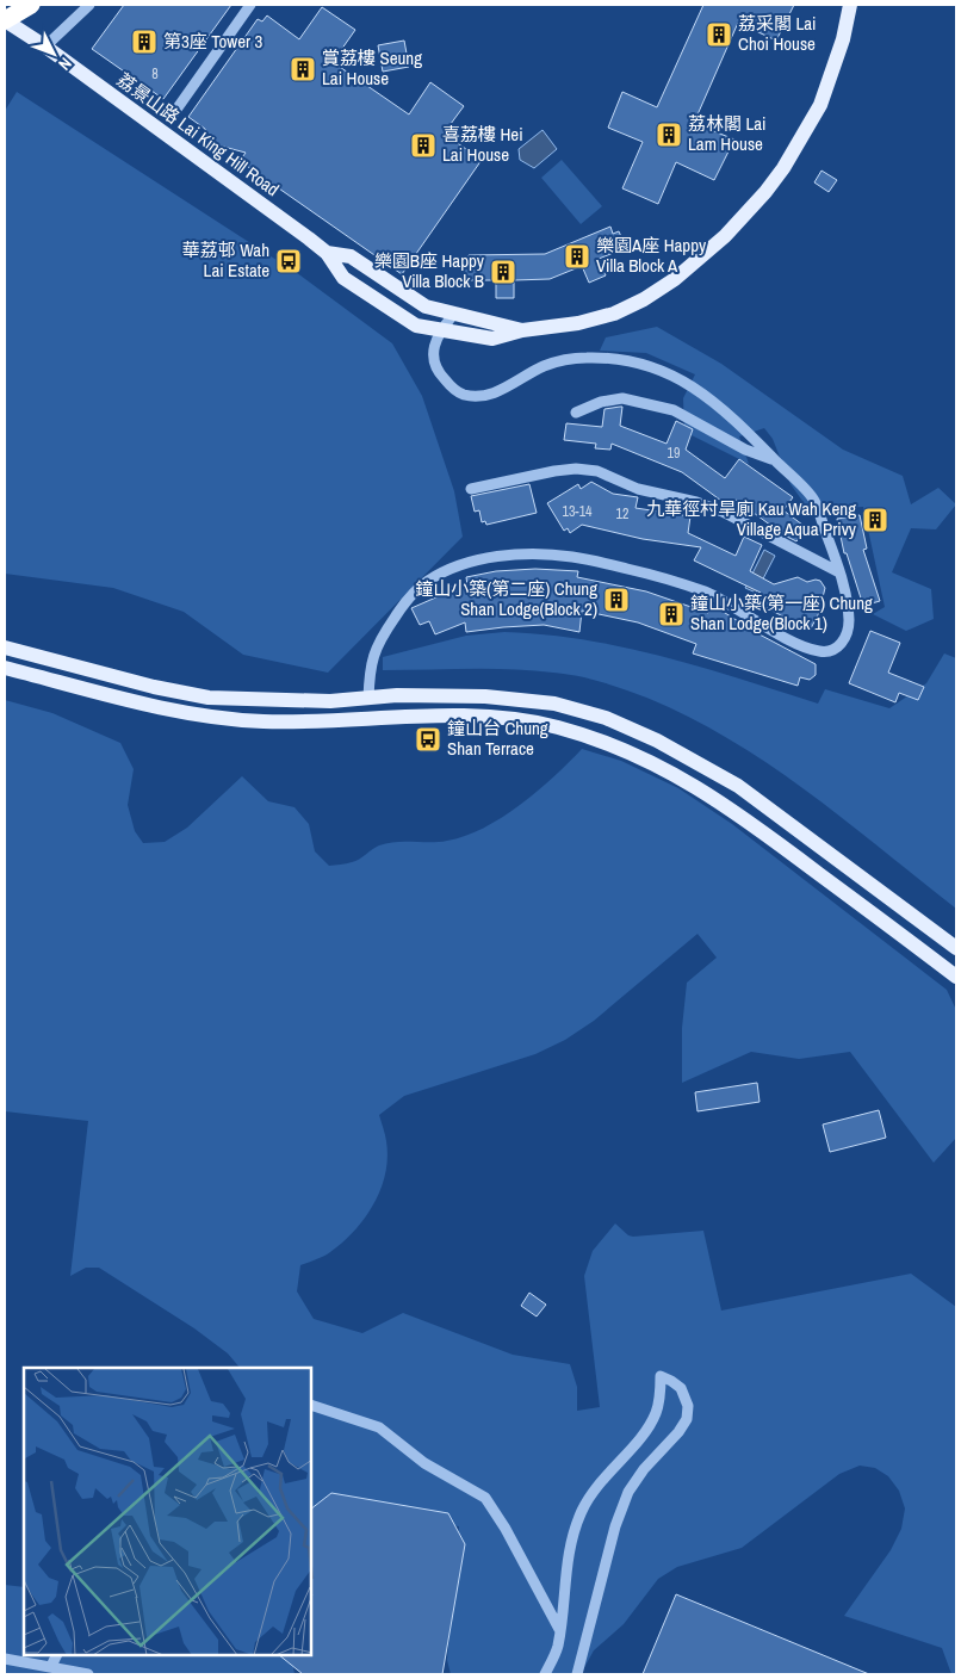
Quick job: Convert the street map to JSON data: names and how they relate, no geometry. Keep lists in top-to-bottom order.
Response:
{
  "streets": {
    "main road": ["荔景山路 Lai King Hill Road"]
  },
  "places": {
    "building": [
      "荔采閣 Lai Choi House",
      "第3座 Tower 3",
      "賞荔樓 Seung Lai House",
      "荔林閣 Lai Lam House",
      "喜荔樓 Hei Lai House",
      "樂園A座 Happy Villa Block A",
      "樂園B座 Happy Villa Block B",
      "九華徑村旱廁 Kau Wah Keng Village Aqua Privy",
      "鐘山小築(第二座) Chung Shan Lodge(Block 2)",
      "鐘山小築(第一座) Chung Shan Lodge(Block 1)"
    ],
    "bus stop": ["華荔邨 Wah Lai Estate", "鐘山台 Chung Shan Terrace"]
  },
  "house_numbers": [
    "8",
    "19",
    "13-14",
    "12"
  ],
  "north": "bottom right"
}
